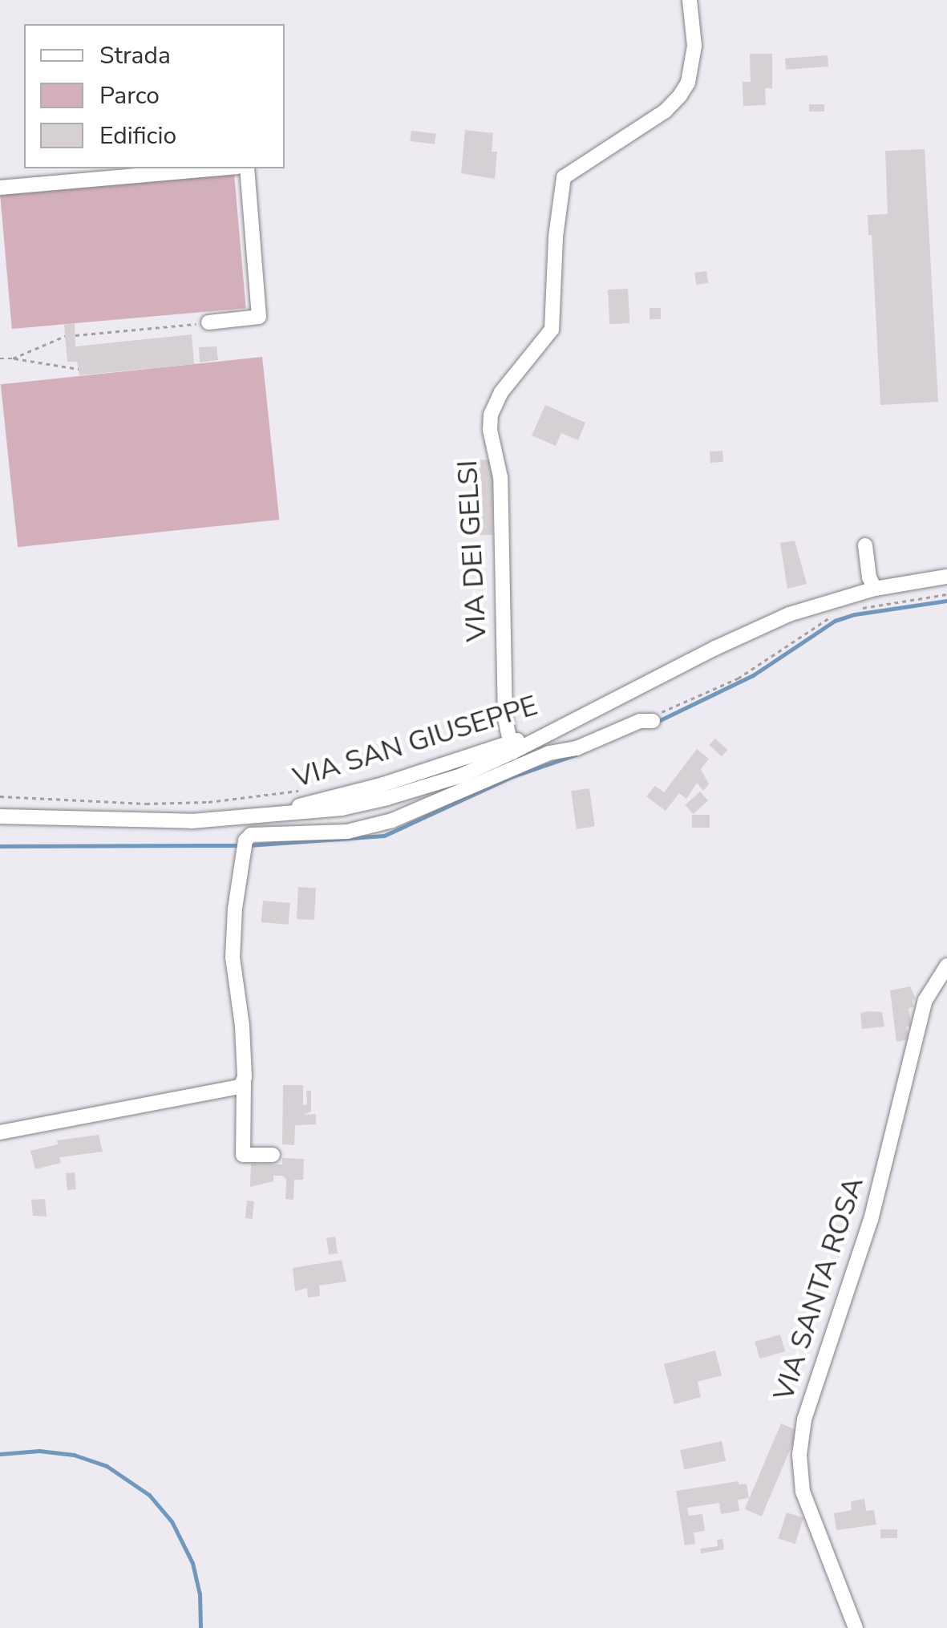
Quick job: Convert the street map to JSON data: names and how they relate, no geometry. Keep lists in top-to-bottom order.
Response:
{
  "streets": {
    "street": ["VIA DEI GELSI", "VIA SAN GIUSEPPE", "VIA SANTA ROSA"]
  },
  "crossings": [
    ["VIA DEI GELSI", "VIA SAN GIUSEPPE"]
  ],
  "legend": ["Strada", "Parco", "Edificio"]
}
